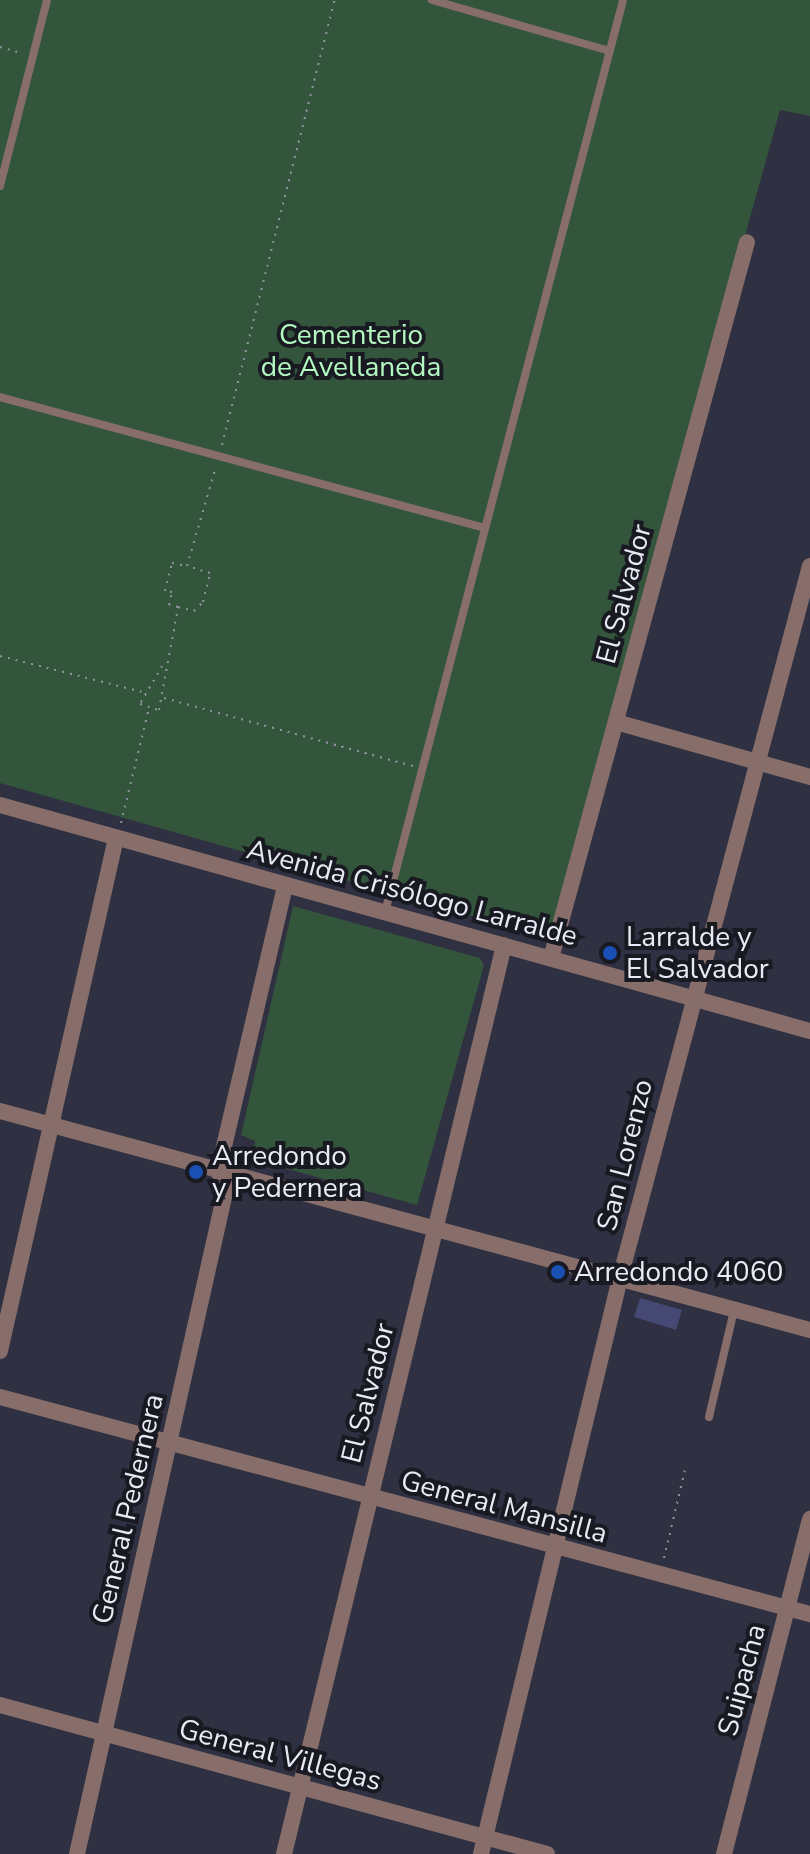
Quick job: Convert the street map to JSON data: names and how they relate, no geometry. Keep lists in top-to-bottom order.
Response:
{
  "streets": {
    "street": [
      "El Salvador",
      "Avenida Crisólogo Larralde",
      "San Lorenzo",
      "General Mansilla",
      "General Pedernera",
      "Suipacha",
      "General Villegas"
    ]
  },
  "crossings": [
    ["El Salvador", "Avenida Crisólogo Larralde"],
    ["El Salvador", "General Mansilla"],
    ["El Salvador", "General Villegas"],
    ["Avenida Crisólogo Larralde", "San Lorenzo"],
    ["Avenida Crisólogo Larralde", "General Pedernera"],
    ["San Lorenzo", "General Mansilla"],
    ["San Lorenzo", "General Villegas"],
    ["General Mansilla", "General Pedernera"],
    ["General Mansilla", "Suipacha"],
    ["General Pedernera", "General Villegas"]
  ],
  "parks": ["Cementerio de Avellaneda"],
  "places": ["Larralde y El Salvador", "Arredondo y Pedernera", "Arredondo 4060"]
}
